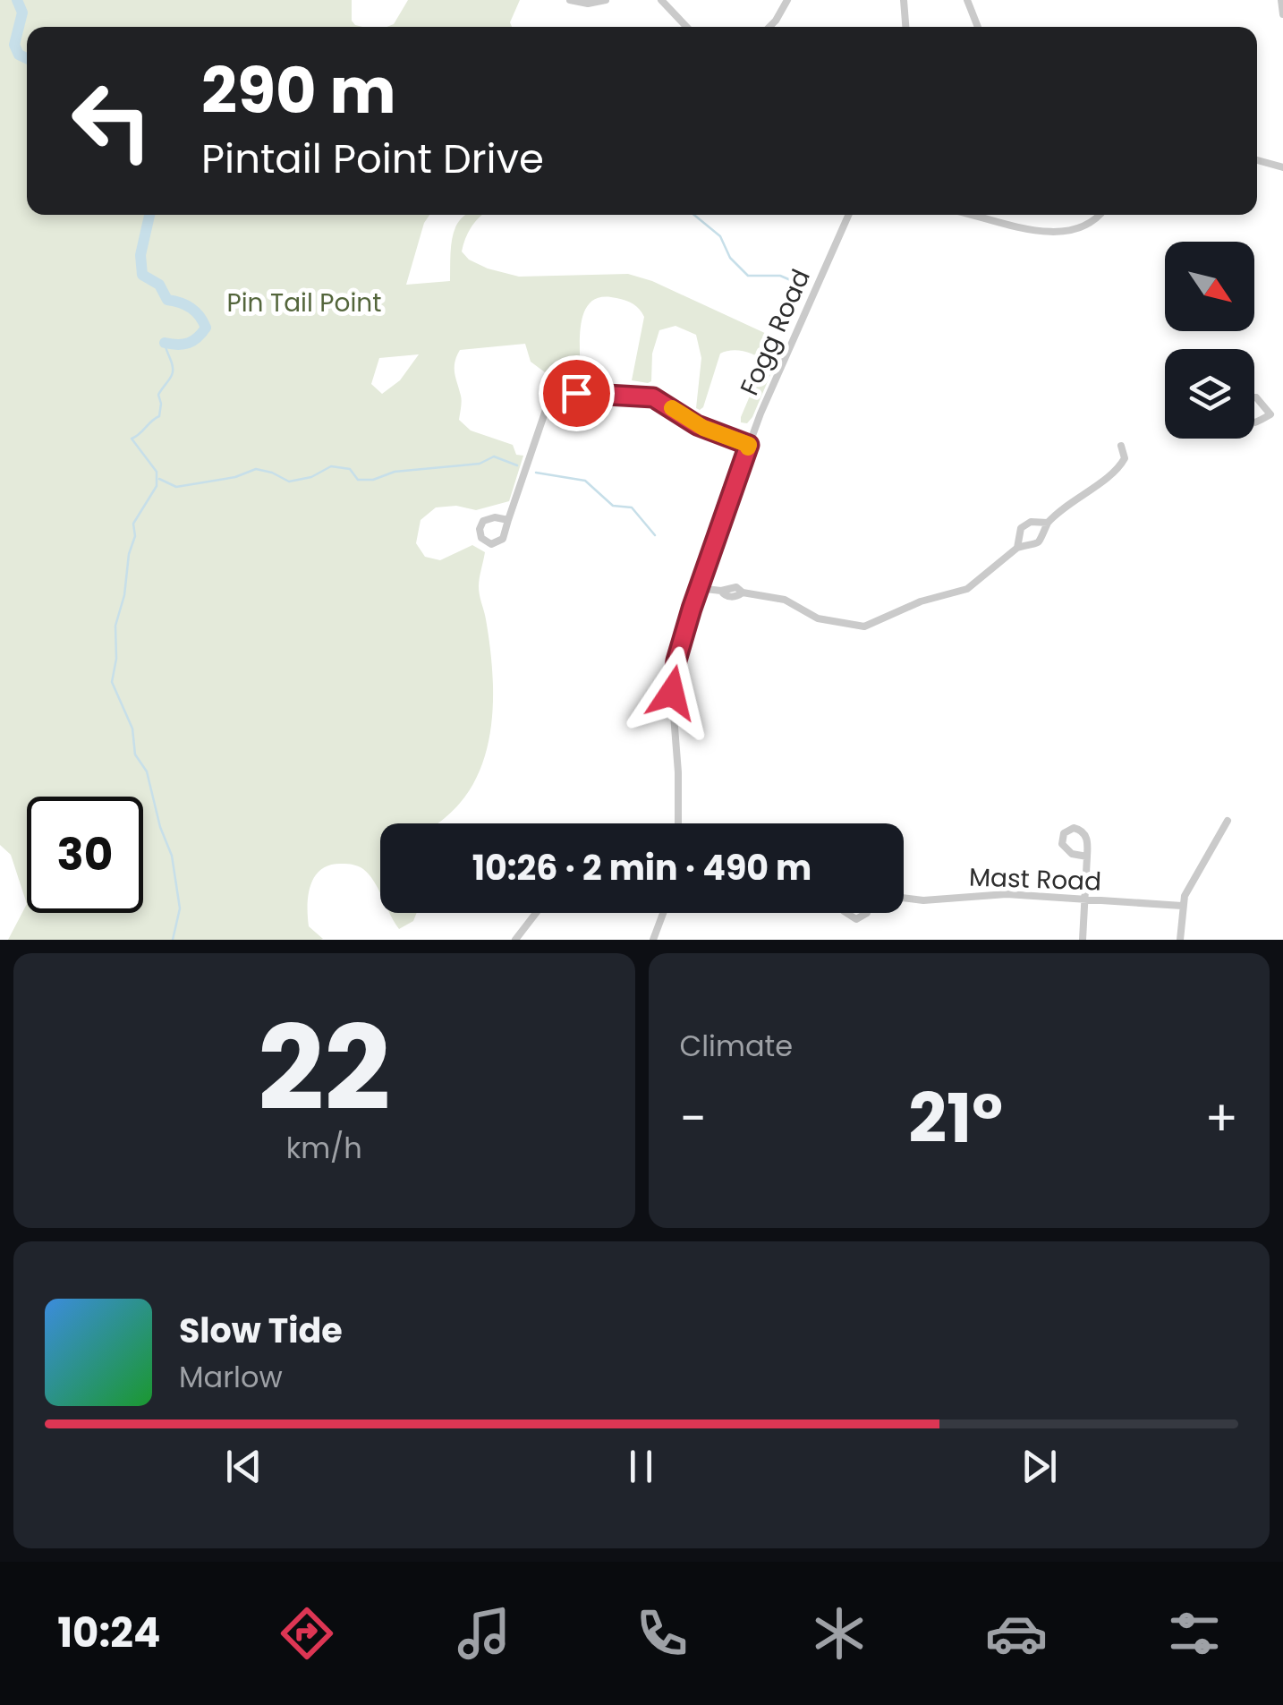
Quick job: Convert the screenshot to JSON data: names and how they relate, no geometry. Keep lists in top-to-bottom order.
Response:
{
  "streets": {
    "street": ["Fogg Road", "Mast Road"]
  },
  "parks": ["Pin Tail Point"],
  "north": "bottom right",
  "page": {
    "turn": ["290 m", "Pintail Point Drive"],
    "limit": "30",
    "trip": "10:26 · 2 min · 490 m",
    "tile": [
      ["22", "km/h"],
      "Climate"
    ],
    "heat": ["−", "21°", "+"],
    "song": ["Slow Tide", "Marlow"],
    "tabs": "10:24"
  }
}
